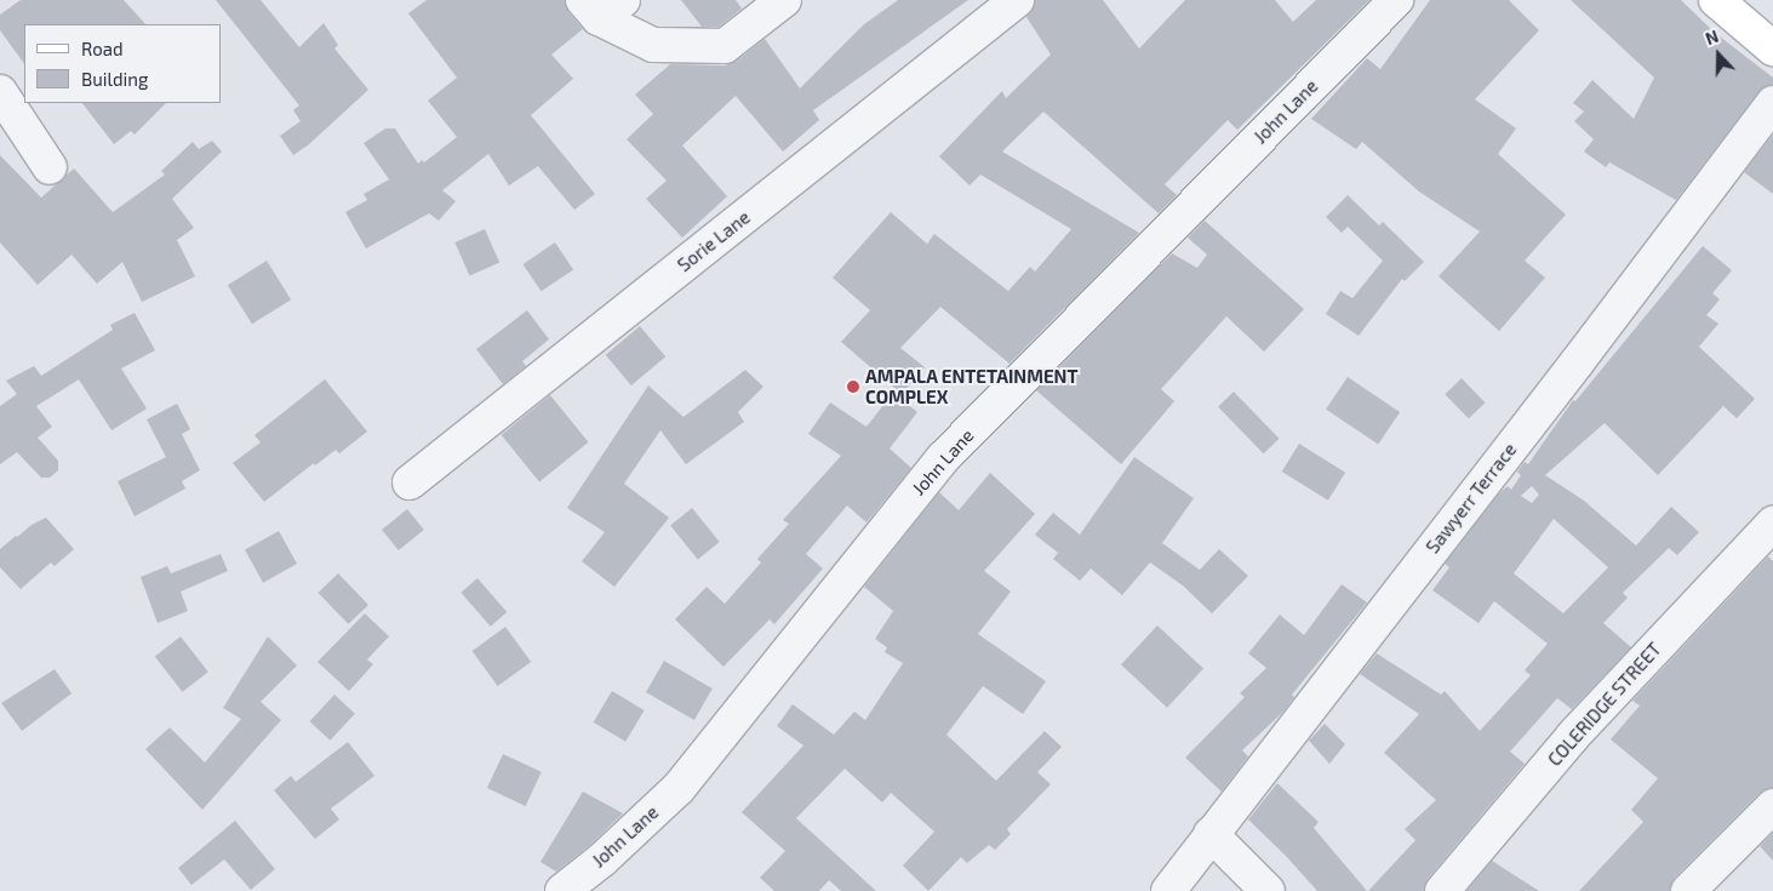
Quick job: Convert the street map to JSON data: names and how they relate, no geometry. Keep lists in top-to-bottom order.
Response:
{
  "streets": {
    "street": [
      "John Lane",
      "Sorie Lane",
      "Sawyerr Terrace",
      "COLERIDGE STREET"
    ]
  },
  "places": ["AMPALA ENTETAINMENT COMPLEX"],
  "legend": ["Road", "Building"],
  "north": "top"
}
